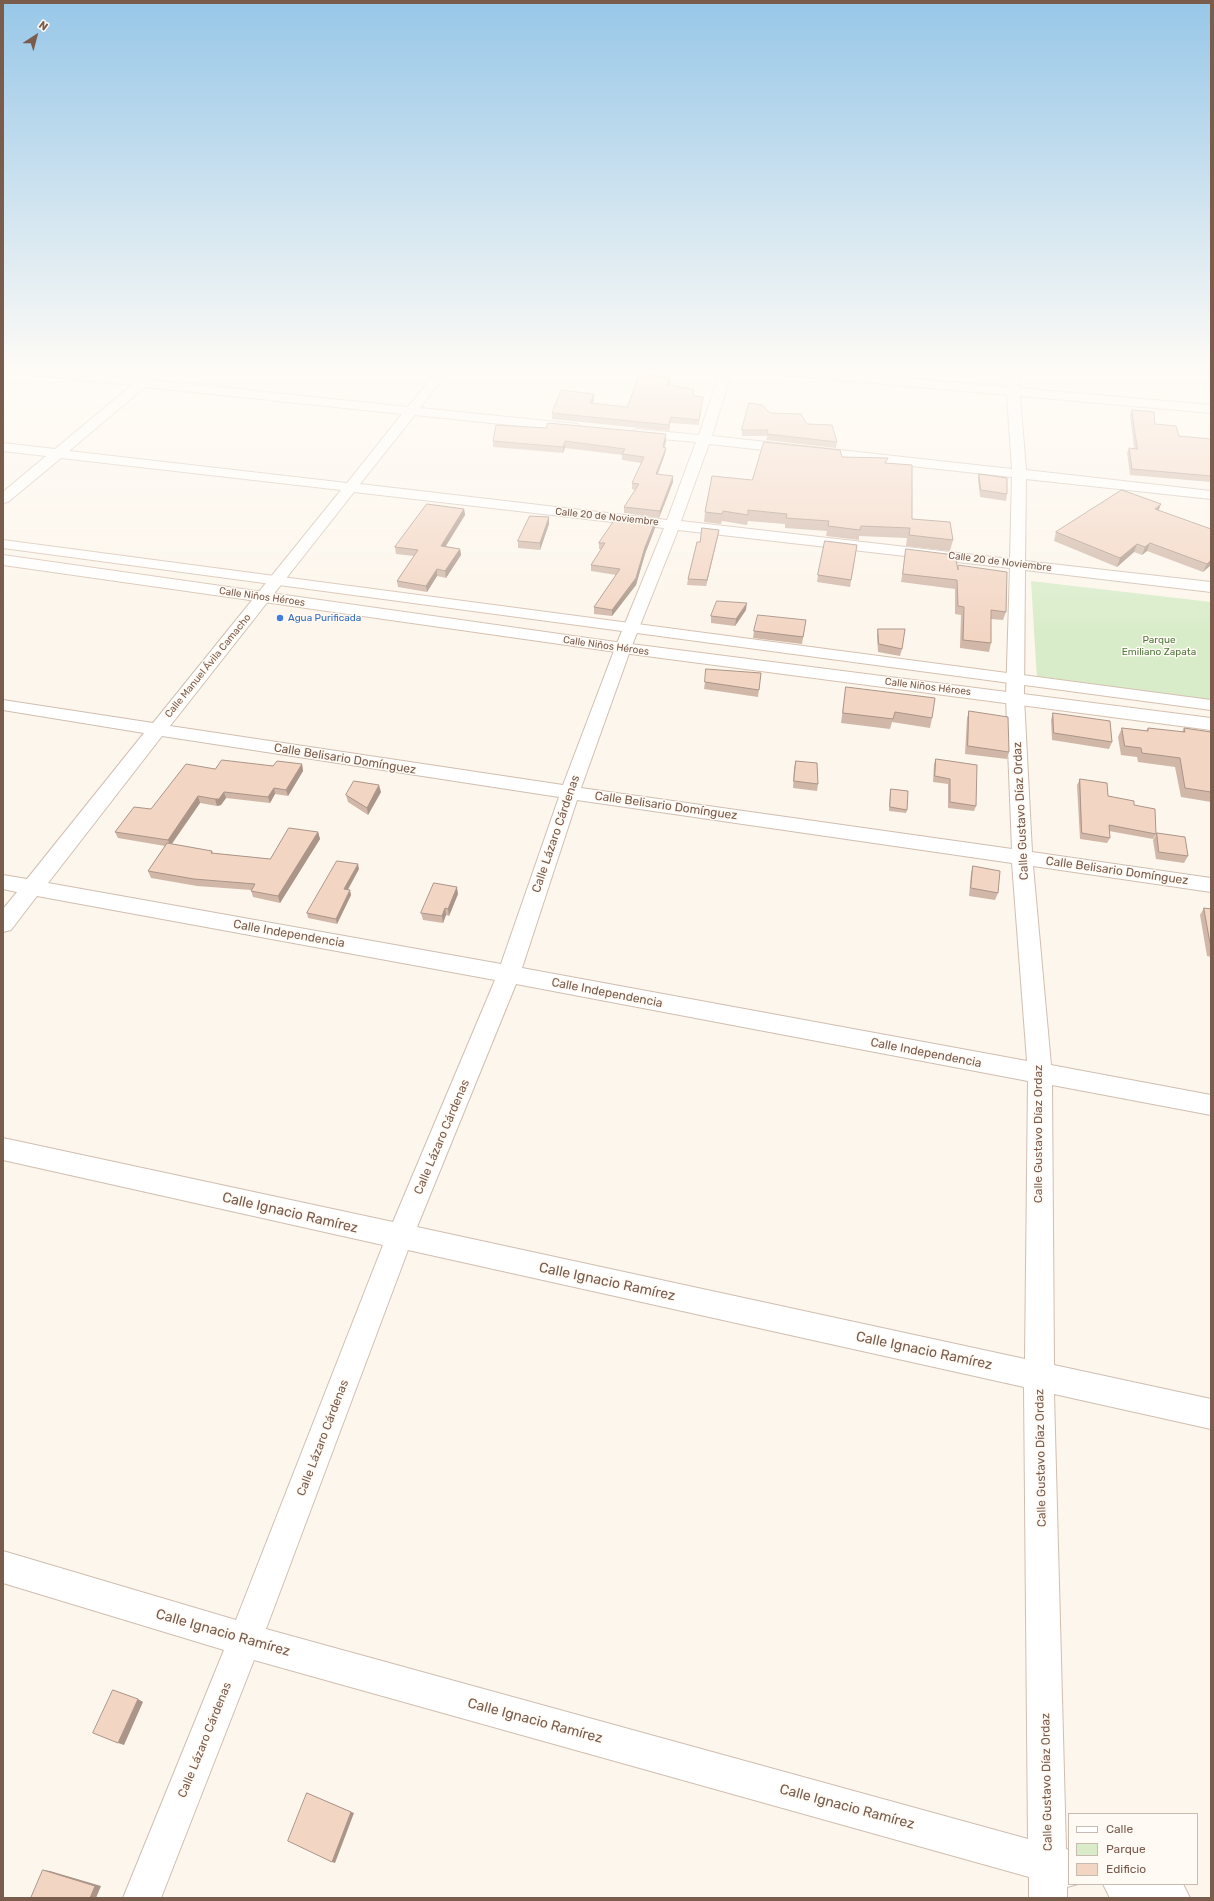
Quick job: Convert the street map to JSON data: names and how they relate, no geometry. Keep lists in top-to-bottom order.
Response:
{
  "streets": {
    "street": [
      "Calle 20 de Noviembre",
      "Calle Niños Héroes",
      "Calle Manuel Ávila Camacho",
      "Calle Belisario Domínguez",
      "Calle Gustavo Díaz Ordaz",
      "Calle Lázaro Cárdenas",
      "Calle Independencia",
      "Calle Ignacio Ramírez"
    ]
  },
  "crossings": [
    ["Calle 20 de Noviembre", "Calle Manuel Ávila Camacho"],
    ["Calle 20 de Noviembre", "Calle Gustavo Díaz Ordaz"],
    ["Calle 20 de Noviembre", "Calle Lázaro Cárdenas"],
    ["Calle Niños Héroes", "Calle Manuel Ávila Camacho"],
    ["Calle Niños Héroes", "Calle Gustavo Díaz Ordaz"],
    ["Calle Niños Héroes", "Calle Lázaro Cárdenas"],
    ["Calle Manuel Ávila Camacho", "Calle Belisario Domínguez"],
    ["Calle Manuel Ávila Camacho", "Calle Independencia"],
    ["Calle Belisario Domínguez", "Calle Gustavo Díaz Ordaz"],
    ["Calle Belisario Domínguez", "Calle Lázaro Cárdenas"],
    ["Calle Gustavo Díaz Ordaz", "Calle Independencia"],
    ["Calle Gustavo Díaz Ordaz", "Calle Ignacio Ramírez"],
    ["Calle Lázaro Cárdenas", "Calle Independencia"],
    ["Calle Lázaro Cárdenas", "Calle Ignacio Ramírez"]
  ],
  "parks": ["Parque Emiliano Zapata"],
  "places": ["Agua Purificada"],
  "legend": ["Calle", "Parque", "Edificio"],
  "north": "top right"
}
